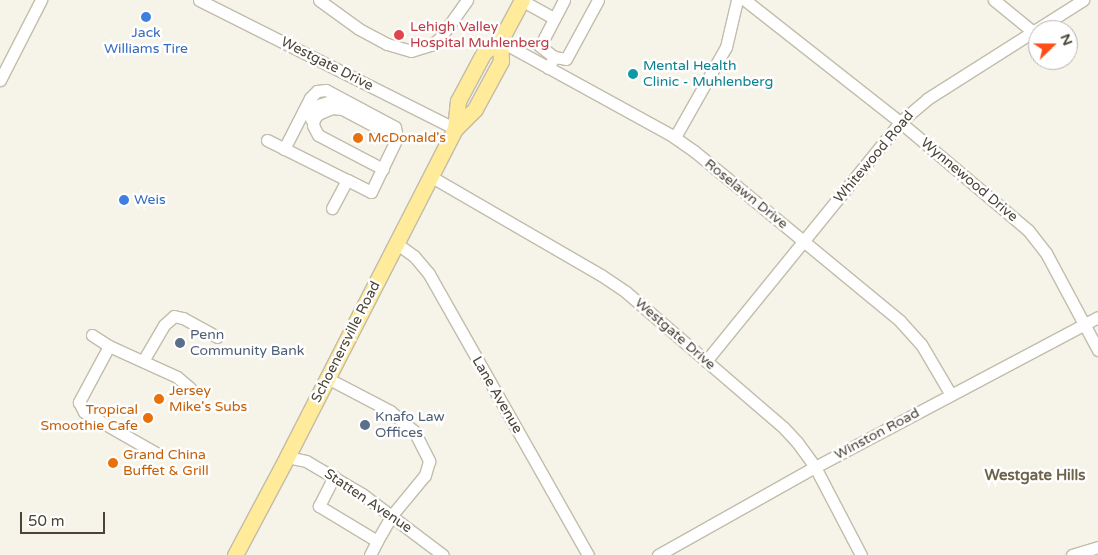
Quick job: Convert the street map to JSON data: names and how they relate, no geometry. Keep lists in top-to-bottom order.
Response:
{
  "streets": {
    "main road": ["Schoenersville Road"],
    "street": [
      "Westgate Drive",
      "Whitewood Road",
      "Wynnewood Drive",
      "Roselawn Drive",
      "Lane Avenue",
      "Winston Road",
      "Statten Avenue"
    ]
  },
  "crossings": [
    ["Westgate Drive", "Whitewood Road"],
    ["Westgate Drive", "Schoenersville Road"],
    ["Westgate Drive", "Winston Road"],
    ["Whitewood Road", "Wynnewood Drive"],
    ["Whitewood Road", "Roselawn Drive"],
    ["Wynnewood Drive", "Winston Road"],
    ["Roselawn Drive", "Schoenersville Road"],
    ["Roselawn Drive", "Winston Road"],
    ["Schoenersville Road", "Lane Avenue"],
    ["Schoenersville Road", "Statten Avenue"]
  ],
  "districts": ["Westgate Hills"],
  "places": [
    "Jack Williams Tire",
    "Lehigh Valley Hospital Muhlenberg",
    "Mental Health Clinic - Muhlenberg",
    "McDonald's",
    "Weis",
    "Penn Community Bank",
    "Jersey Mike's Subs",
    "Tropical Smoothie Cafe",
    "Knafo Law Offices",
    "Grand China Buffet & Grill"
  ],
  "scale_bar": "50 m",
  "north": "right"
}
